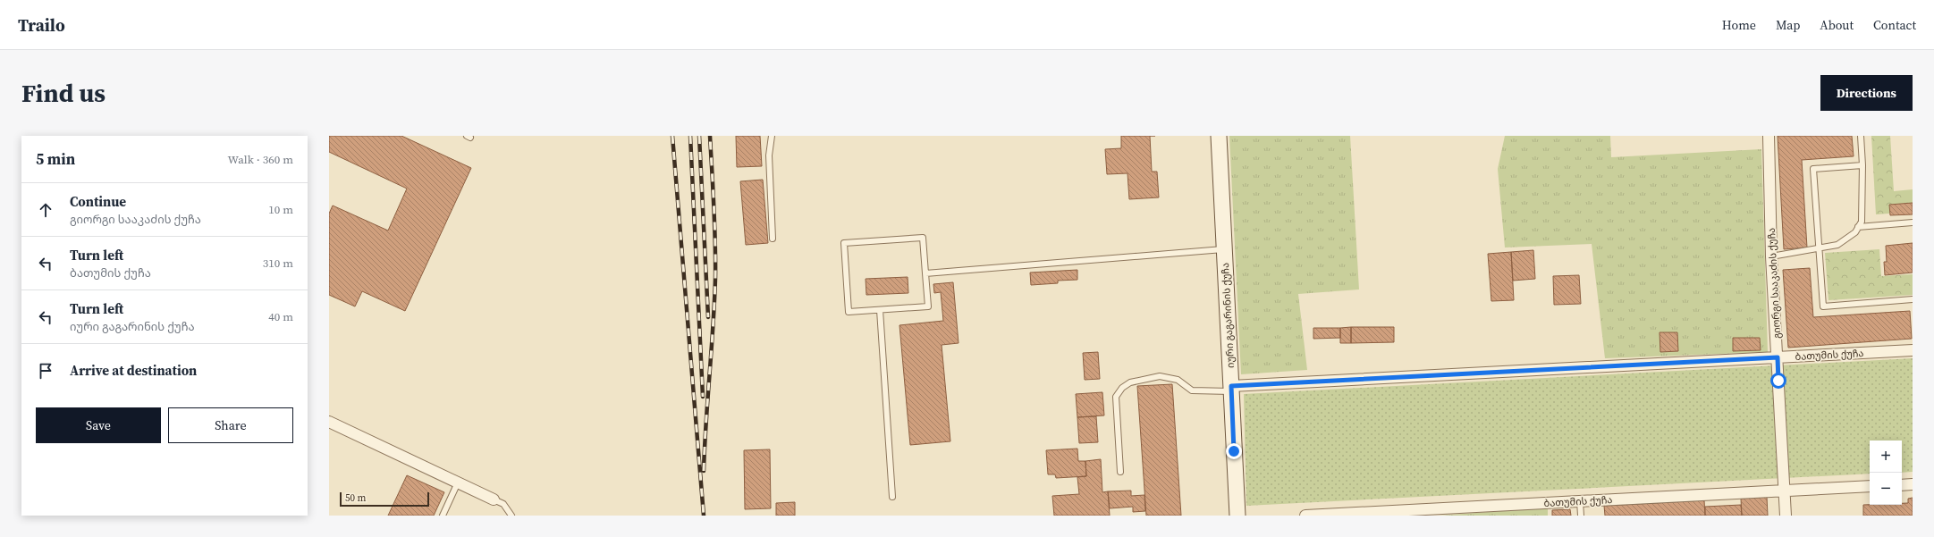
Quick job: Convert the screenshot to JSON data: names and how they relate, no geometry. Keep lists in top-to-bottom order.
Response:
{
  "streets": {
    "street": ["გიორგი სააკაძის ქუჩა", "იური გაგარინის ქუჩა", "ბათუმის ქუჩა"]
  },
  "crossings": [
    ["გიორგი სააკაძის ქუჩა", "ბათუმის ქუჩა"],
    ["იური გაგარინის ქუჩა", "ბათუმის ქუჩა"]
  ],
  "scale_bar": "50 m",
  "page": {
    "header": "Trailo",
    "nav": [
      "Home",
      "Map",
      "About",
      "Contact"
    ],
    "buttons": [
      "Directions",
      ["Save", "Share"]
    ],
    "title": "Find us",
    "heading": ["5 min", "Walk · 360 m"],
    "list": [
      ["Continue", "გიორგი სააკაძის ქუჩა", "10 m"],
      ["Turn left", "ბათუმის ქუჩა", "310 m"],
      ["Turn left", "იური გაგარინის ქუჩა", "40 m"],
      "Arrive at destination"
    ],
    "map_buttons": ["+", "−"],
    "scale": "50 m"
  }
}
